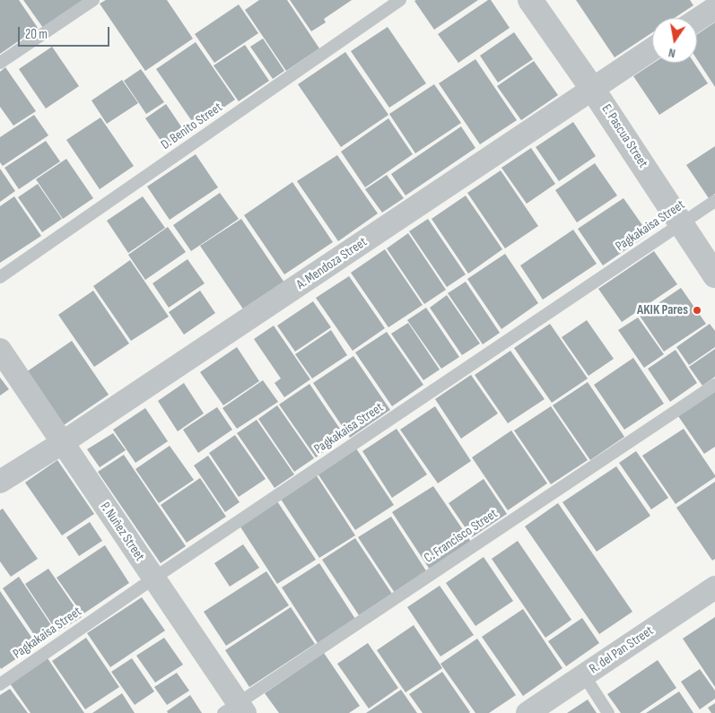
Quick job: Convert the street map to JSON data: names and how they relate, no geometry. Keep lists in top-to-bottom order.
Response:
{
  "streets": {
    "street": [
      "E. Pascua Street",
      "A. Mendoza Street",
      "P. Nuñez Street",
      "R. del Pan Street"
    ],
    "lane": ["D. Benito Street", "Pagkakaisa Street", "C. Francisco Street"]
  },
  "crossings": [
    ["E. Pascua Street", "Pagkakaisa Street"],
    ["E. Pascua Street", "A. Mendoza Street"],
    ["Pagkakaisa Street", "P. Nuñez Street"],
    ["A. Mendoza Street", "P. Nuñez Street"],
    ["P. Nuñez Street", "C. Francisco Street"]
  ],
  "places": ["AKIK Pares"],
  "scale_bar": "20 m",
  "north": "bottom"
}
